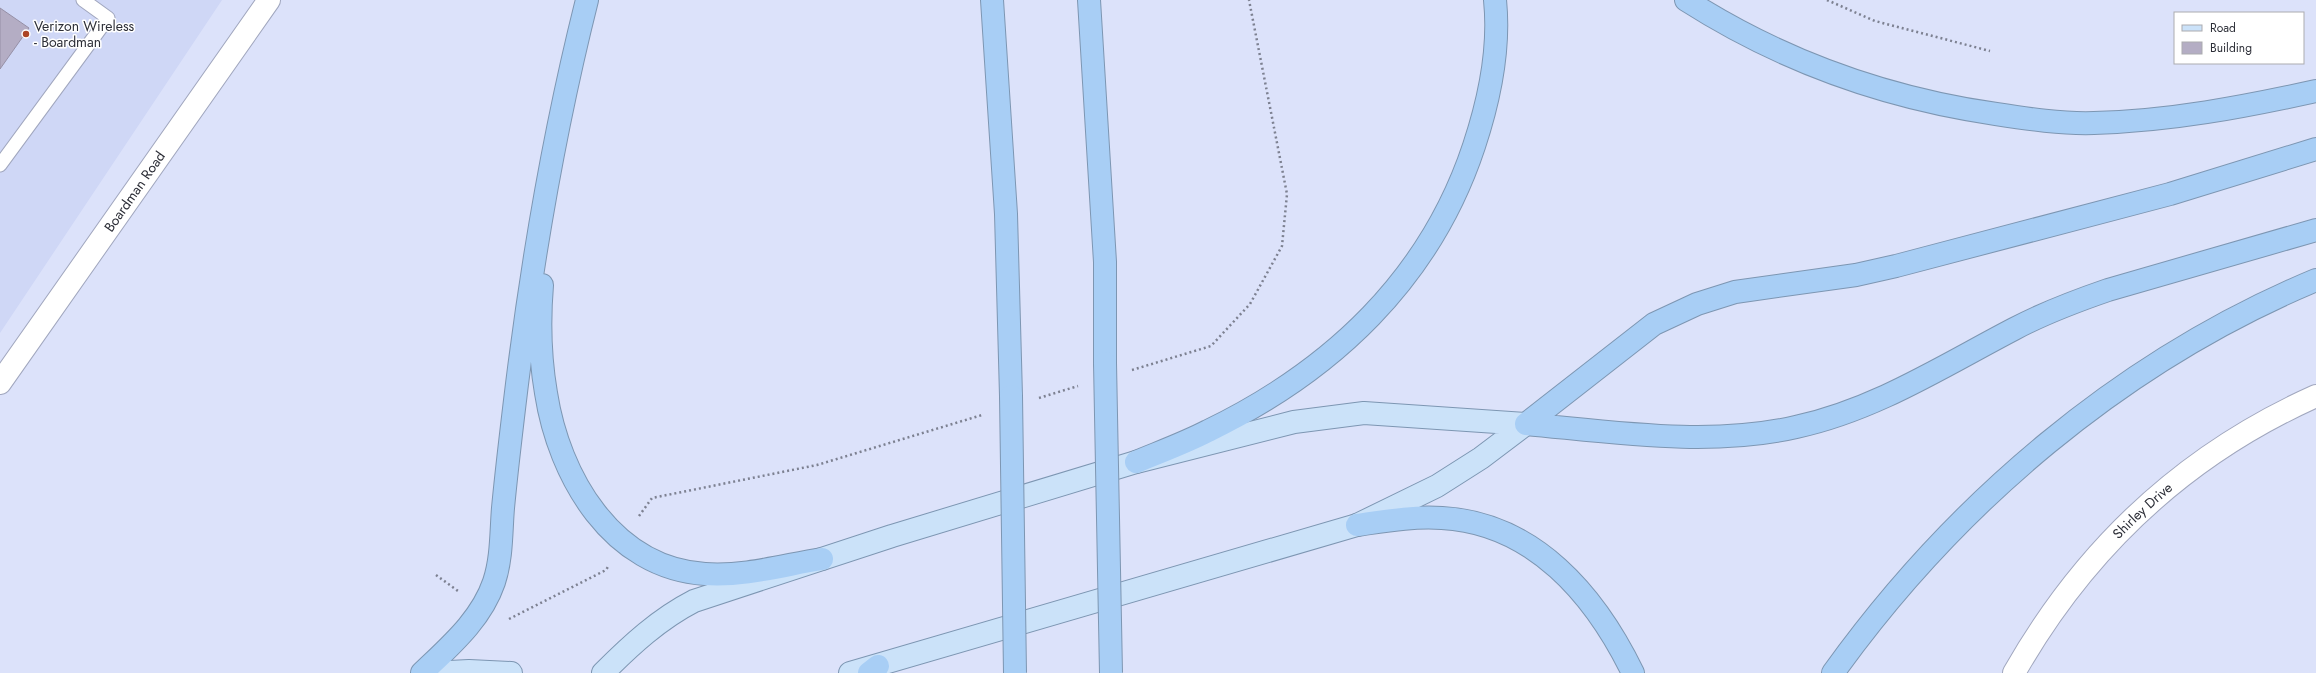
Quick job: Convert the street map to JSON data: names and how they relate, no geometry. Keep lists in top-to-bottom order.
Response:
{
  "streets": {
    "main road": ["Boardman Road", "Shirley Drive"]
  },
  "places": ["Verizon Wireless - Boardman"],
  "legend": ["Road", "Building"]
}
